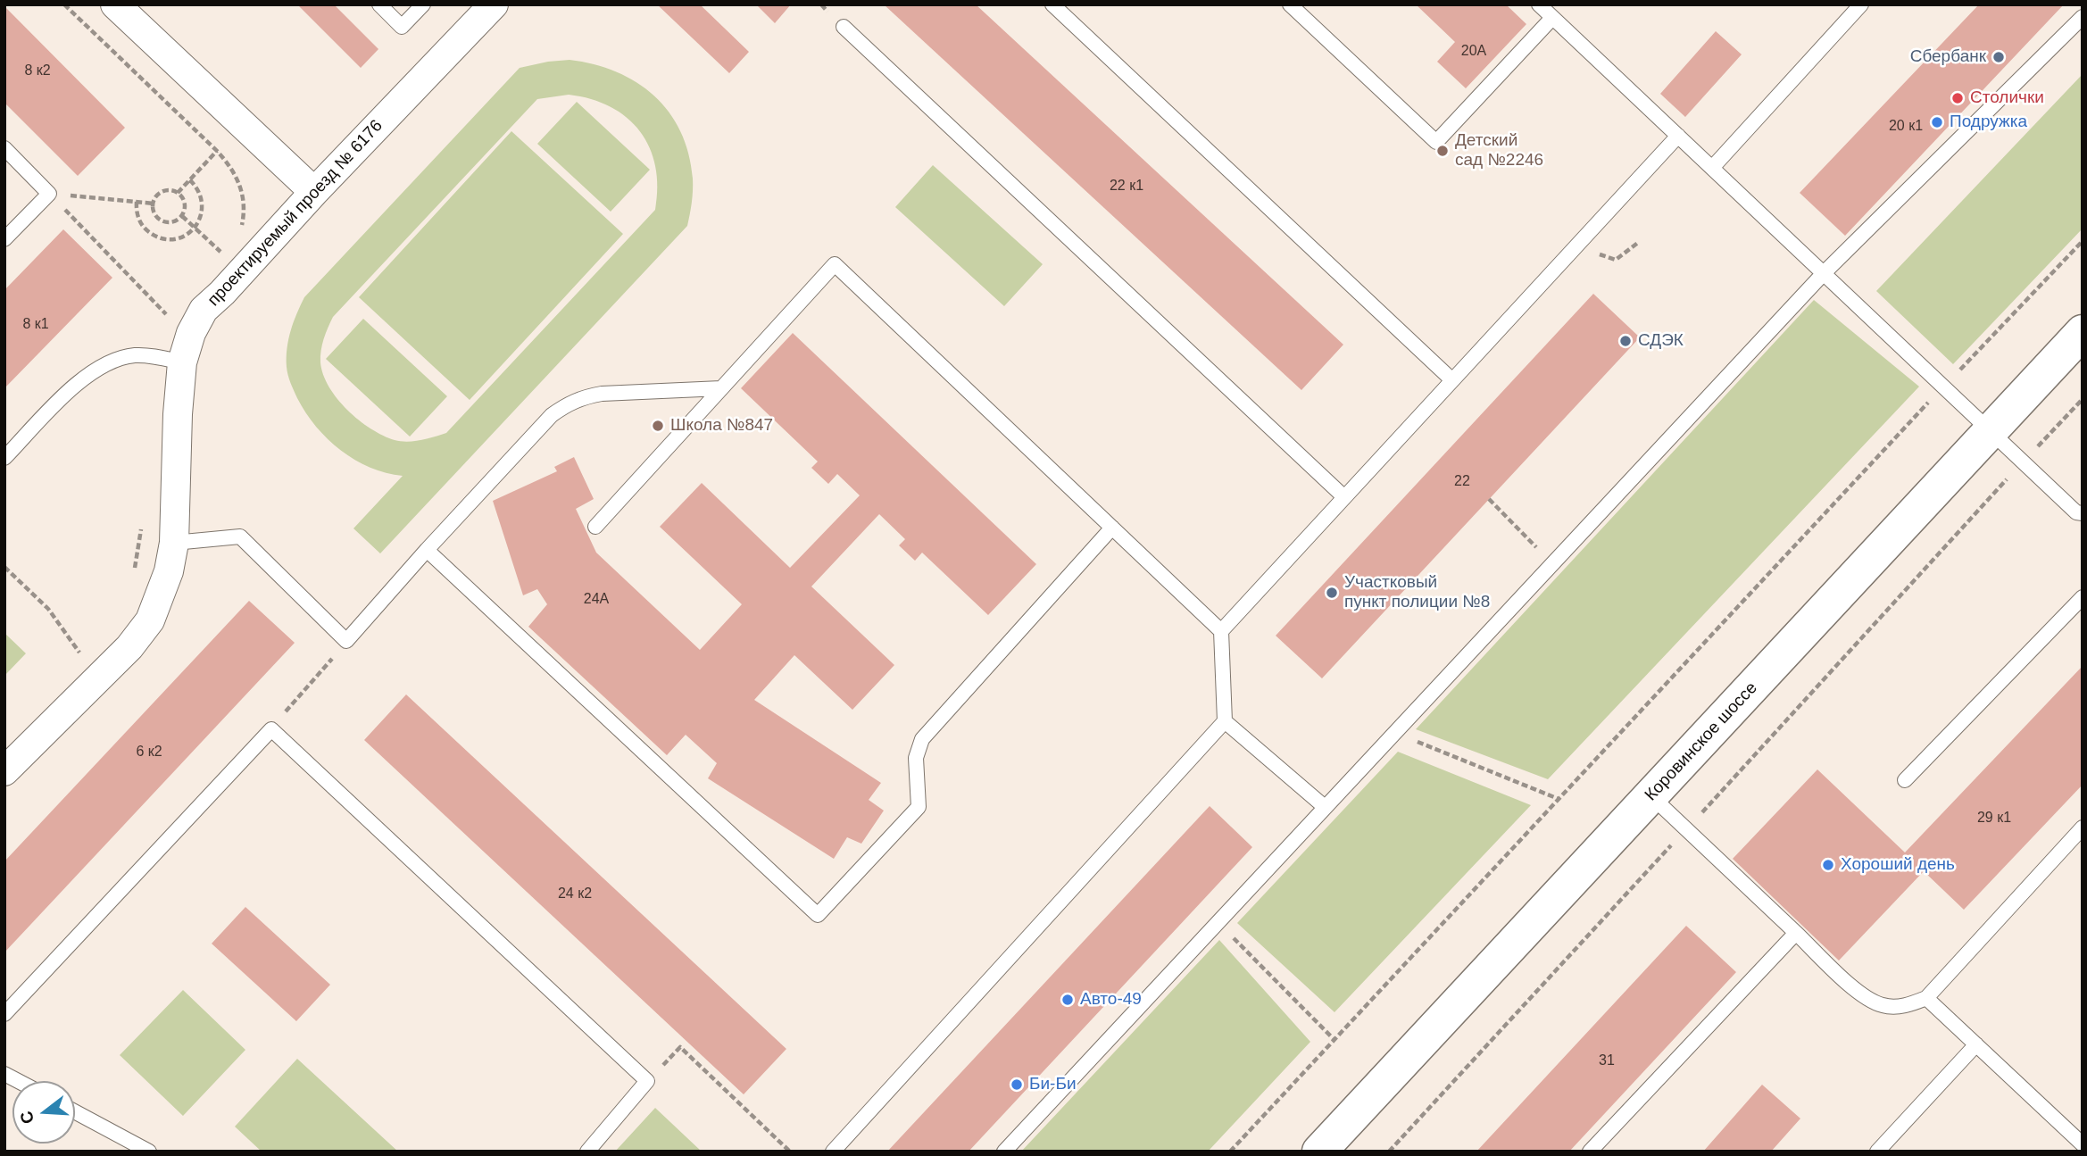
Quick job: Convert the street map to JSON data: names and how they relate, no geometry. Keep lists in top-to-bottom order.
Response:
{
  "streets": {
    "main road": ["Коровинское шоссе"],
    "street": ["проектируемый проезд № 6176"]
  },
  "places": [
    "Сбербанк",
    "Столички",
    "Подружка",
    "Детский сад №2246",
    "СДЭК",
    "Школа №847",
    "Участковый пункт полиции №8",
    "Хороший день",
    "Авто-49",
    "Би-Би"
  ],
  "house_numbers": [
    "20А",
    "8 к2",
    "20 к1",
    "22 к1",
    "8 к1",
    "22",
    "24А",
    "6 к2",
    "29 к1",
    "24 к2",
    "31"
  ],
  "north": "left"
}
